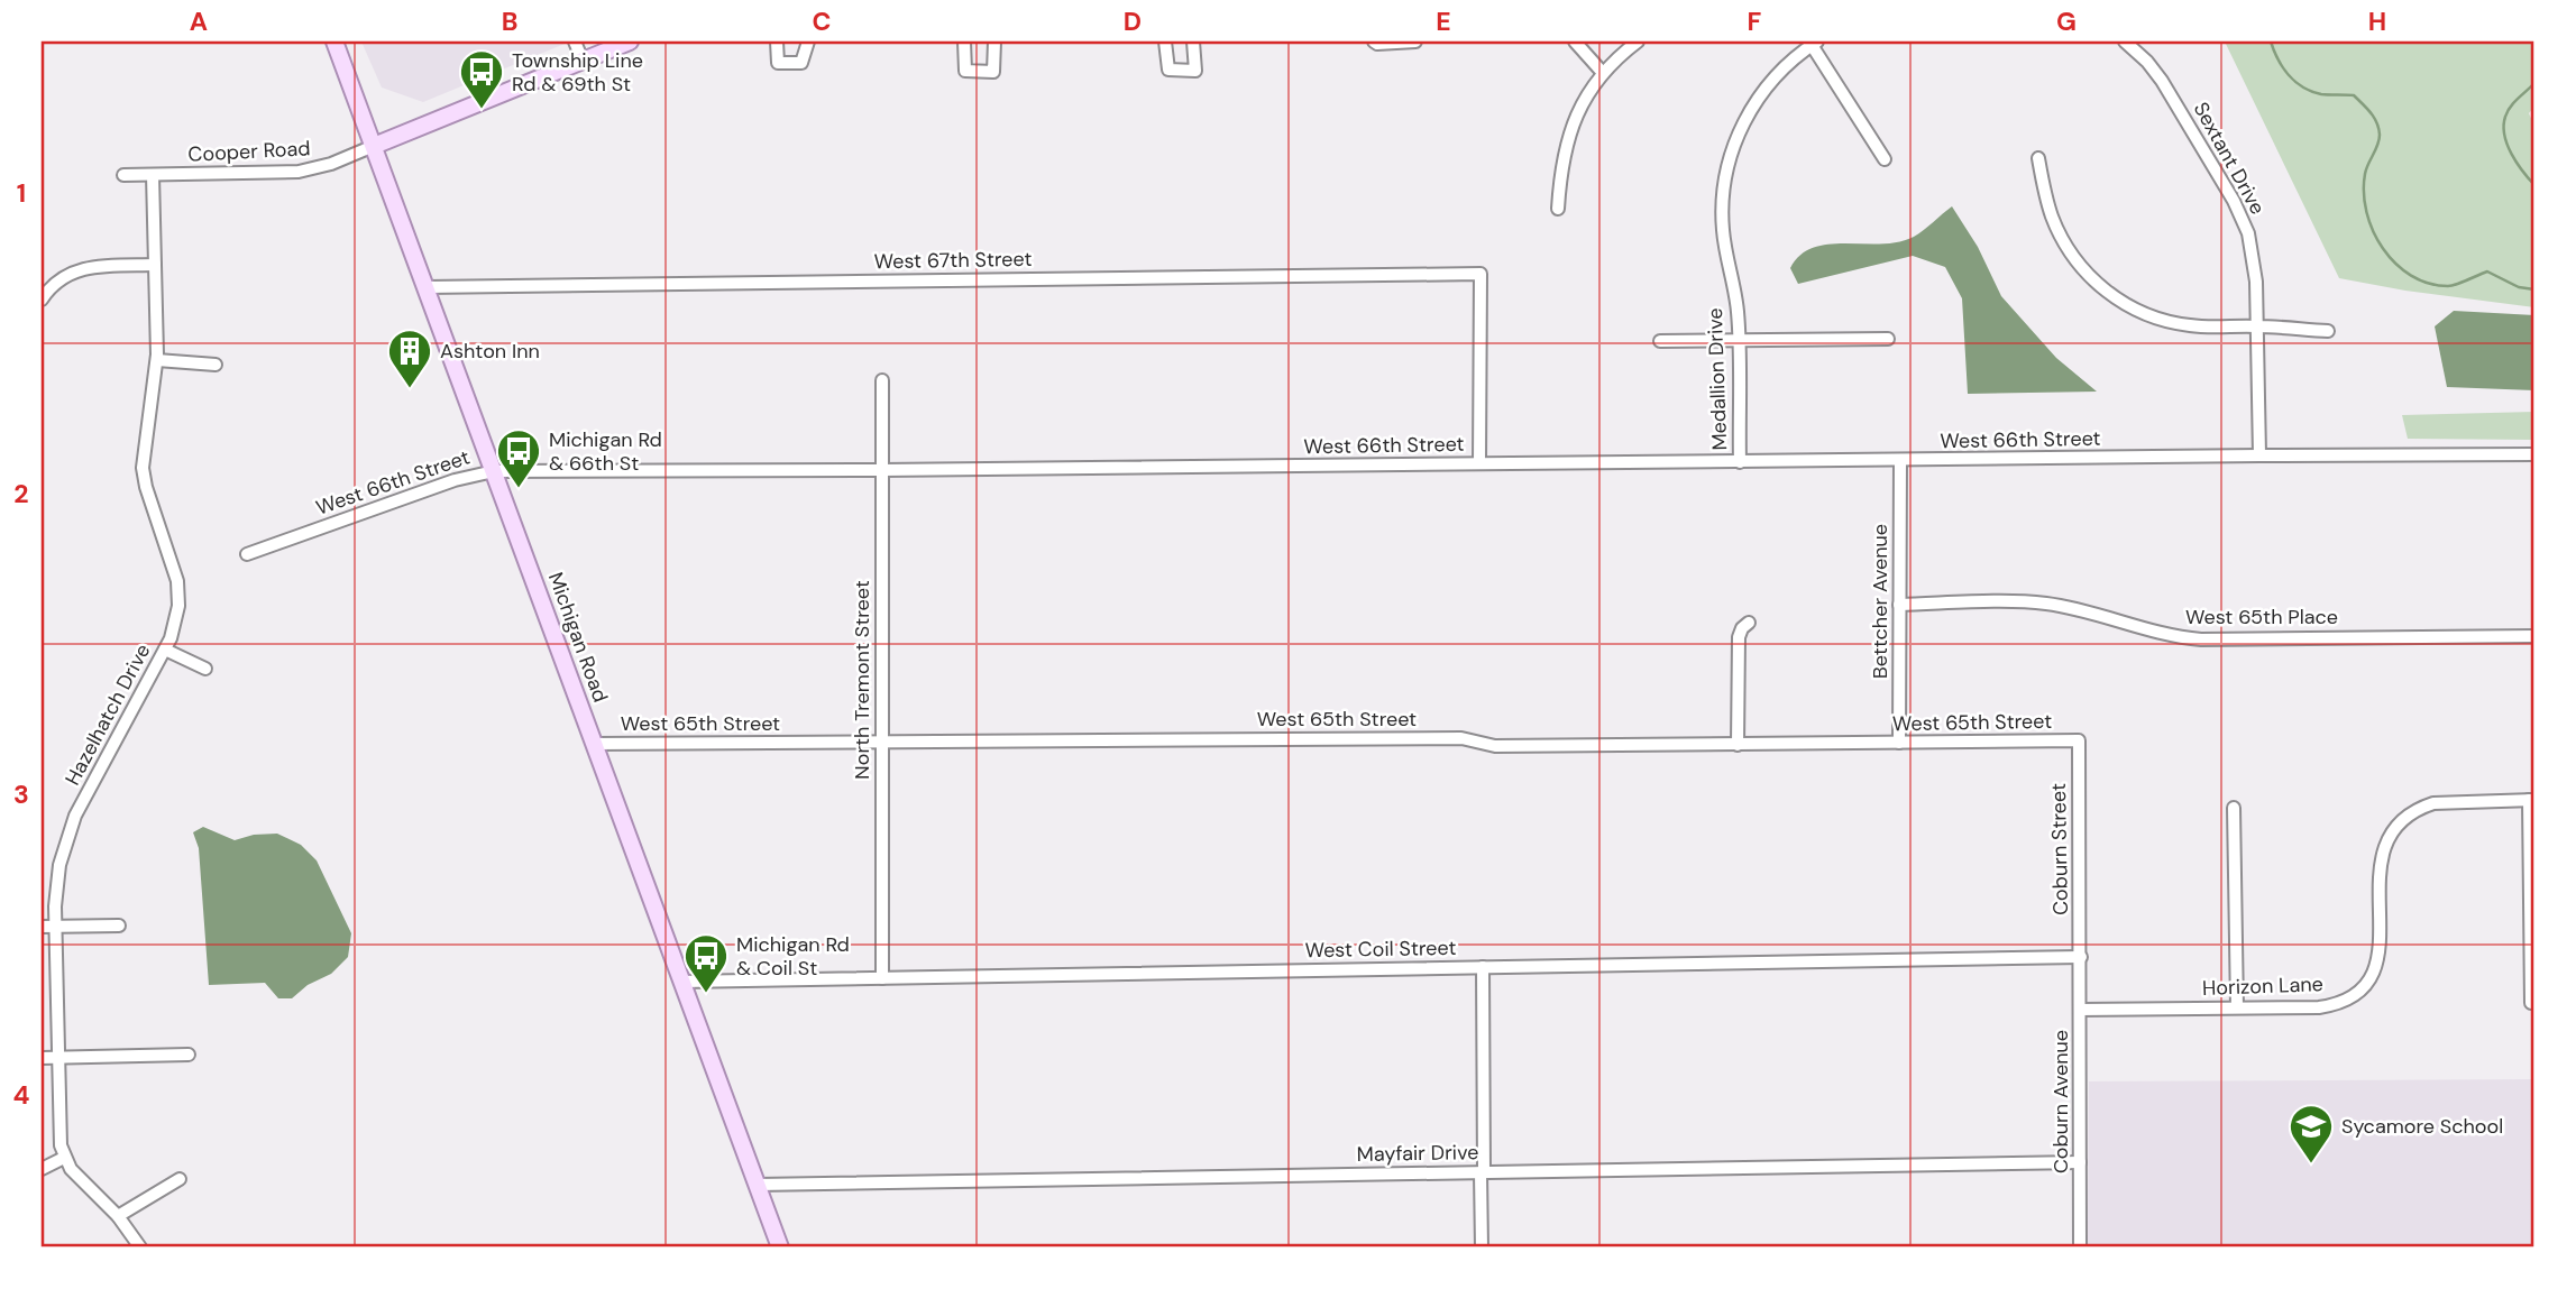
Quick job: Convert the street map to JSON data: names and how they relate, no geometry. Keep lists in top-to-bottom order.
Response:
{
  "streets": {
    "main road": ["Michigan Road"],
    "street": [
      "Cooper Road",
      "Sextant Drive",
      "West 67th Street",
      "Medallion Drive",
      "West 66th Street",
      "Bettcher Avenue",
      "West 65th Place",
      "North Tremont Street",
      "Hazelhatch Drive",
      "West 65th Street",
      "Coburn Street",
      "West Coil Street",
      "Horizon Lane",
      "Coburn Avenue",
      "Mayfair Drive"
    ]
  },
  "crossings": [
    ["Cooper Road", "Michigan Road"],
    ["Cooper Road", "Hazelhatch Drive"],
    ["Sextant Drive", "West 66th Street"],
    ["West 67th Street", "West 66th Street"],
    ["West 67th Street", "Michigan Road"],
    ["Medallion Drive", "West 66th Street"],
    ["West 66th Street", "Bettcher Avenue"],
    ["West 66th Street", "Michigan Road"],
    ["West 66th Street", "North Tremont Street"],
    ["Bettcher Avenue", "West 65th Place"],
    ["Bettcher Avenue", "West 65th Street"],
    ["Michigan Road", "West 65th Street"],
    ["Michigan Road", "West Coil Street"],
    ["Michigan Road", "Mayfair Drive"],
    ["North Tremont Street", "West 65th Street"],
    ["North Tremont Street", "West Coil Street"],
    ["West 65th Street", "Coburn Street"],
    ["Coburn Street", "West Coil Street"],
    ["Coburn Street", "Coburn Avenue"],
    ["West Coil Street", "Coburn Avenue"],
    ["Horizon Lane", "Coburn Avenue"],
    ["Coburn Avenue", "Mayfair Drive"]
  ],
  "places": {
    "bus stop": ["Township Line Rd & 69th St", "Michigan Rd & 66th St", "Michigan Rd & Coil St"],
    "building": ["Ashton Inn"],
    "school or university": ["Sycamore School"]
  },
  "grid": {
    "columns": [
      "A",
      "B",
      "C",
      "D",
      "E",
      "F",
      "G",
      "H"
    ],
    "rows": [
      "1",
      "2",
      "3",
      "4"
    ]
  }
}
